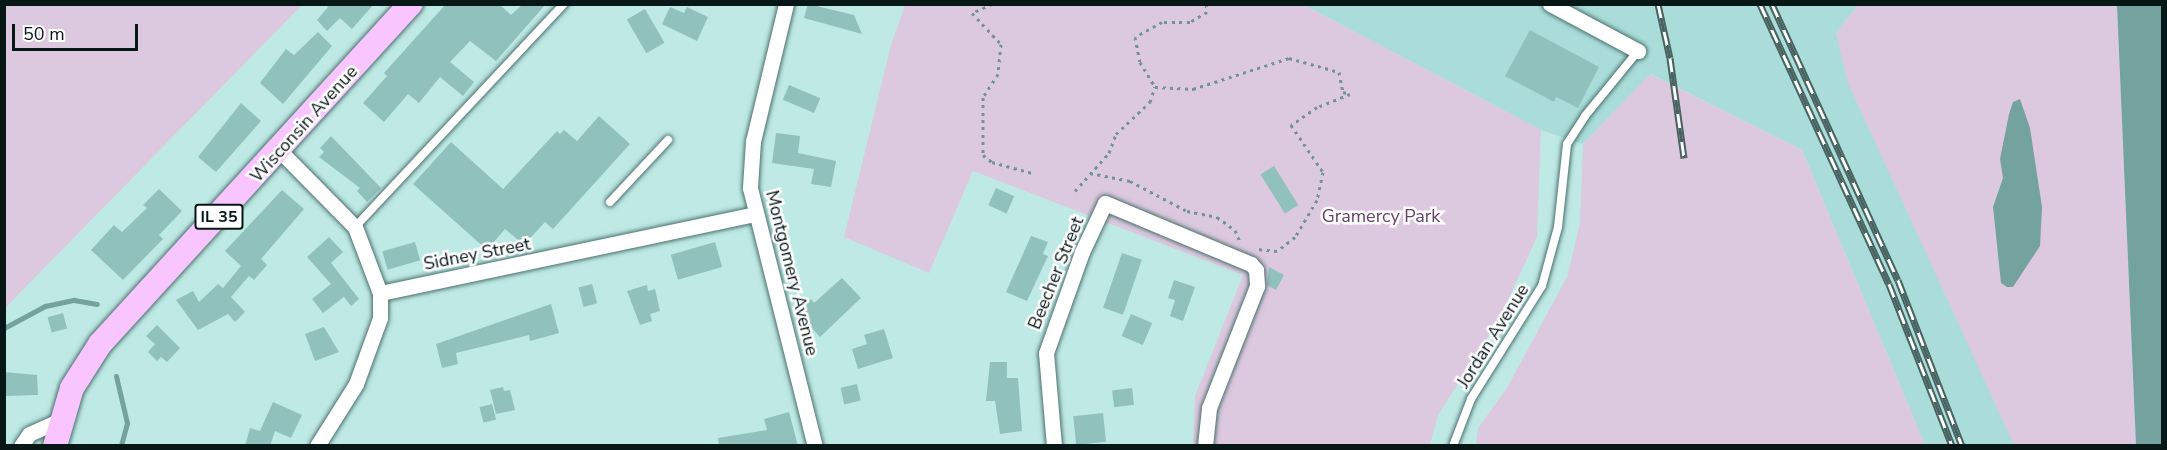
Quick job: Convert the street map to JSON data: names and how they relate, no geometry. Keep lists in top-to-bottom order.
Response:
{
  "streets": {
    "main road": ["Wisconsin Avenue", "IL 35"],
    "street": ["Sidney Street", "Montgomery Avenue", "Beecher Street"],
    "lane": ["Jordan Avenue"]
  },
  "crossings": [
    ["Sidney Street", "Montgomery Avenue"]
  ],
  "parks": ["Gramercy Park"],
  "scale_bar": "50 m"
}
